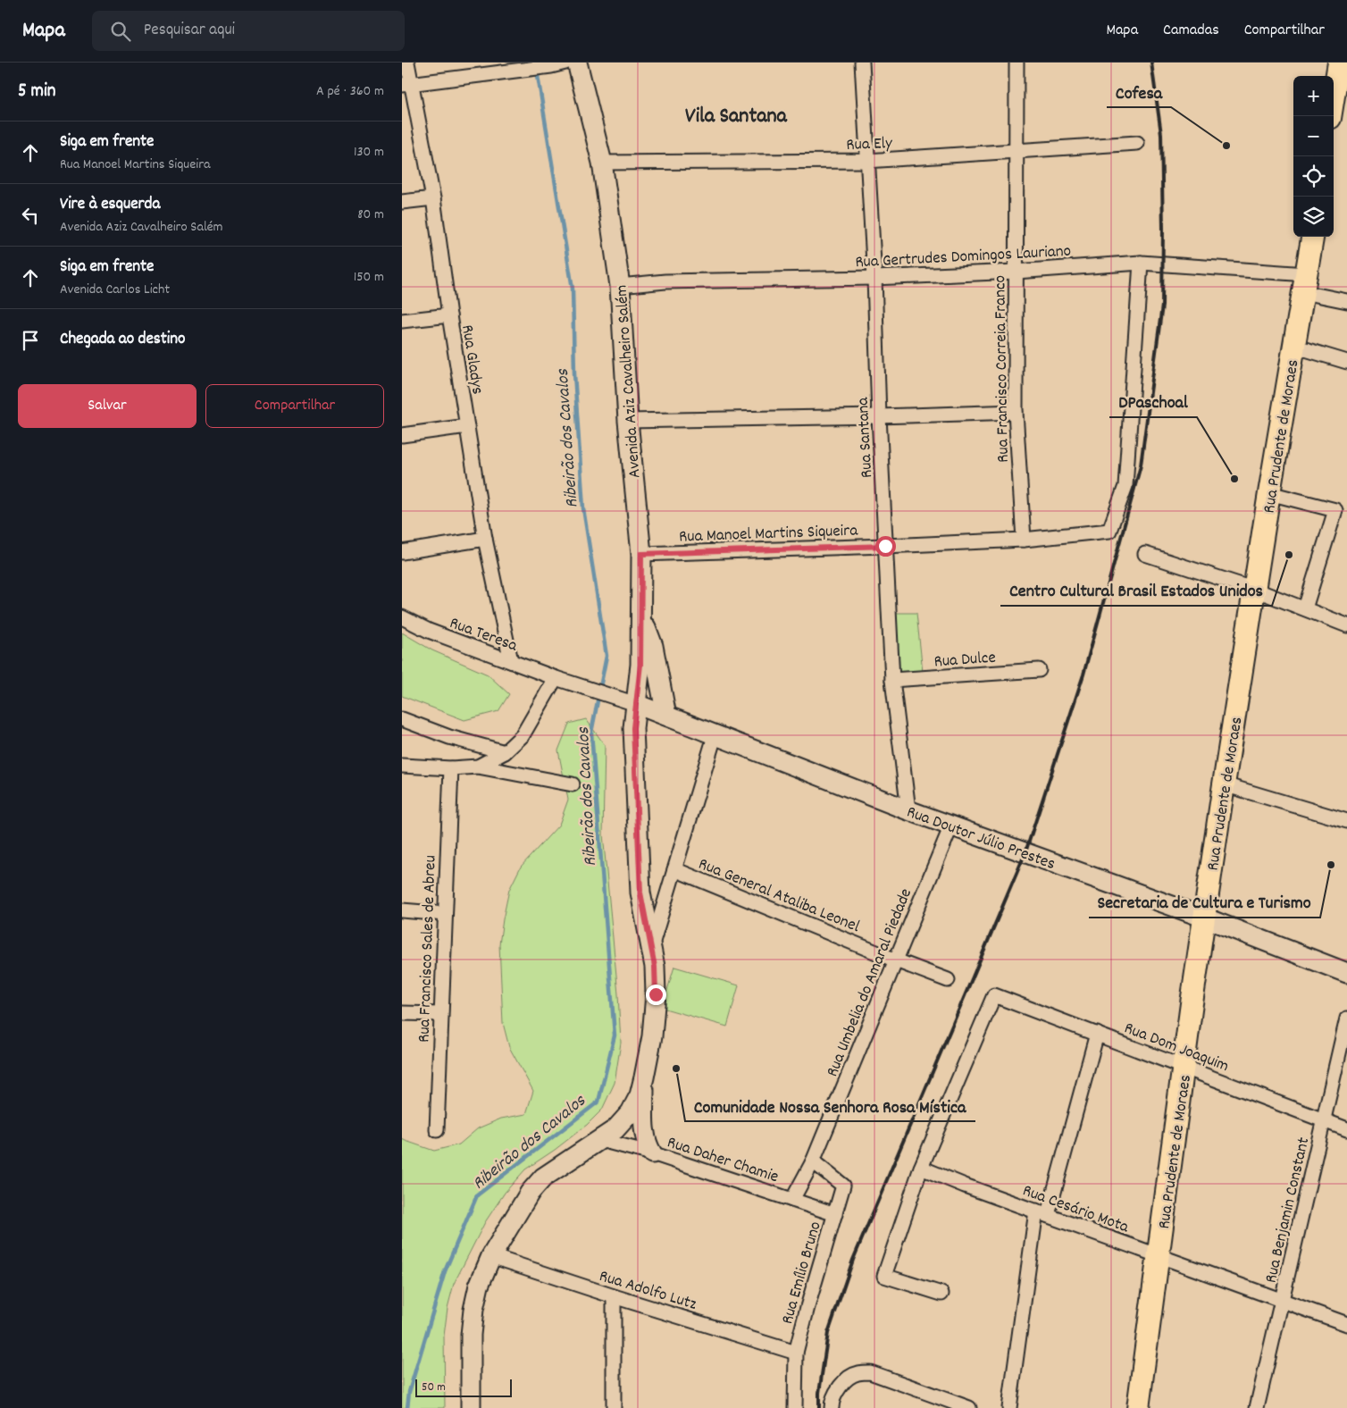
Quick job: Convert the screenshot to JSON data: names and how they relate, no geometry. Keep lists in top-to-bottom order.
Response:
{
  "streets": {
    "main road": ["Avenida Aziz Cavalheiro Salém", "Rua Prudente de Moraes", "Rua Doutor Júlio Prestes"],
    "street": [
      "Rua Ely",
      "Rua Gertrudes Domingos Lauriano",
      "Rua Gladys",
      "Rua Francisco Correia Franco",
      "Rua Santana",
      "Rua Manoel Martins Siqueira",
      "Rua Teresa",
      "Rua Dulce",
      "Rua General Ataliba Leonel",
      "Rua Francisco Sales de Abreu",
      "Rua Umbelia do Amaral Piedade",
      "Rua Dom Joaquim",
      "Rua Daher Chamie",
      "Rua Cesário Mota",
      "Rua Benjamin Constant",
      "Rua Emílio Bruno",
      "Rua Adolfo Lutz"
    ]
  },
  "crossings": [
    ["Rua Ely", "Rua Francisco Correia Franco"],
    ["Rua Ely", "Avenida Aziz Cavalheiro Salém"],
    ["Rua Ely", "Rua Santana"],
    ["Rua Gertrudes Domingos Lauriano", "Rua Francisco Correia Franco"],
    ["Rua Gertrudes Domingos Lauriano", "Avenida Aziz Cavalheiro Salém"],
    ["Rua Gertrudes Domingos Lauriano", "Rua Prudente de Moraes"],
    ["Rua Gertrudes Domingos Lauriano", "Rua Santana"],
    ["Rua Gertrudes Domingos Lauriano", "Rua Manoel Martins Siqueira"],
    ["Rua Gladys", "Rua Teresa"],
    ["Rua Francisco Correia Franco", "Rua Manoel Martins Siqueira"],
    ["Avenida Aziz Cavalheiro Salém", "Rua Manoel Martins Siqueira"],
    ["Avenida Aziz Cavalheiro Salém", "Rua Doutor Júlio Prestes"],
    ["Rua Prudente de Moraes", "Rua Doutor Júlio Prestes"],
    ["Rua Prudente de Moraes", "Rua Dom Joaquim"],
    ["Rua Prudente de Moraes", "Rua Cesário Mota"],
    ["Rua Santana", "Rua Manoel Martins Siqueira"],
    ["Rua Santana", "Rua Dulce"],
    ["Rua Santana", "Rua Doutor Júlio Prestes"],
    ["Rua Teresa", "Rua Doutor Júlio Prestes"],
    ["Rua Doutor Júlio Prestes", "Rua Umbelia do Amaral Piedade"],
    ["Rua General Ataliba Leonel", "Rua Umbelia do Amaral Piedade"],
    ["Rua Umbelia do Amaral Piedade", "Rua Daher Chamie"],
    ["Rua Umbelia do Amaral Piedade", "Rua Emílio Bruno"],
    ["Rua Dom Joaquim", "Rua Cesário Mota"],
    ["Rua Dom Joaquim", "Rua Benjamin Constant"],
    ["Rua Daher Chamie", "Rua Emílio Bruno"],
    ["Rua Cesário Mota", "Rua Benjamin Constant"],
    ["Rua Emílio Bruno", "Rua Adolfo Lutz"]
  ],
  "districts": ["Vila Santana"],
  "water": ["Ribeirão dos Cavalos"],
  "places": [
    "Cofesa",
    "DPaschoal",
    "Centro Cultural Brasil Estados Unidos",
    "Secretaria de Cultura e Turismo",
    "Comunidade Nossa Senhora Rosa Mística"
  ],
  "scale_bar": "50 m",
  "page": {
    "header": "Mapa",
    "search": "Pesquisar aqui",
    "nav": ["Mapa", "Camadas", "Compartilhar"],
    "heading": ["5 min", "A pé · 360 m"],
    "map_buttons": ["+", "−"],
    "list": [
      ["Siga em frente", "Rua Manoel Martins Siqueira", "130 m"],
      ["Vire à esquerda", "Avenida Aziz Cavalheiro Salém", "80 m"],
      ["Siga em frente", "Avenida Carlos Licht", "150 m"],
      "Chegada ao destino"
    ],
    "buttons": ["Salvar", "Compartilhar"],
    "scale": "50 m"
  }
}
